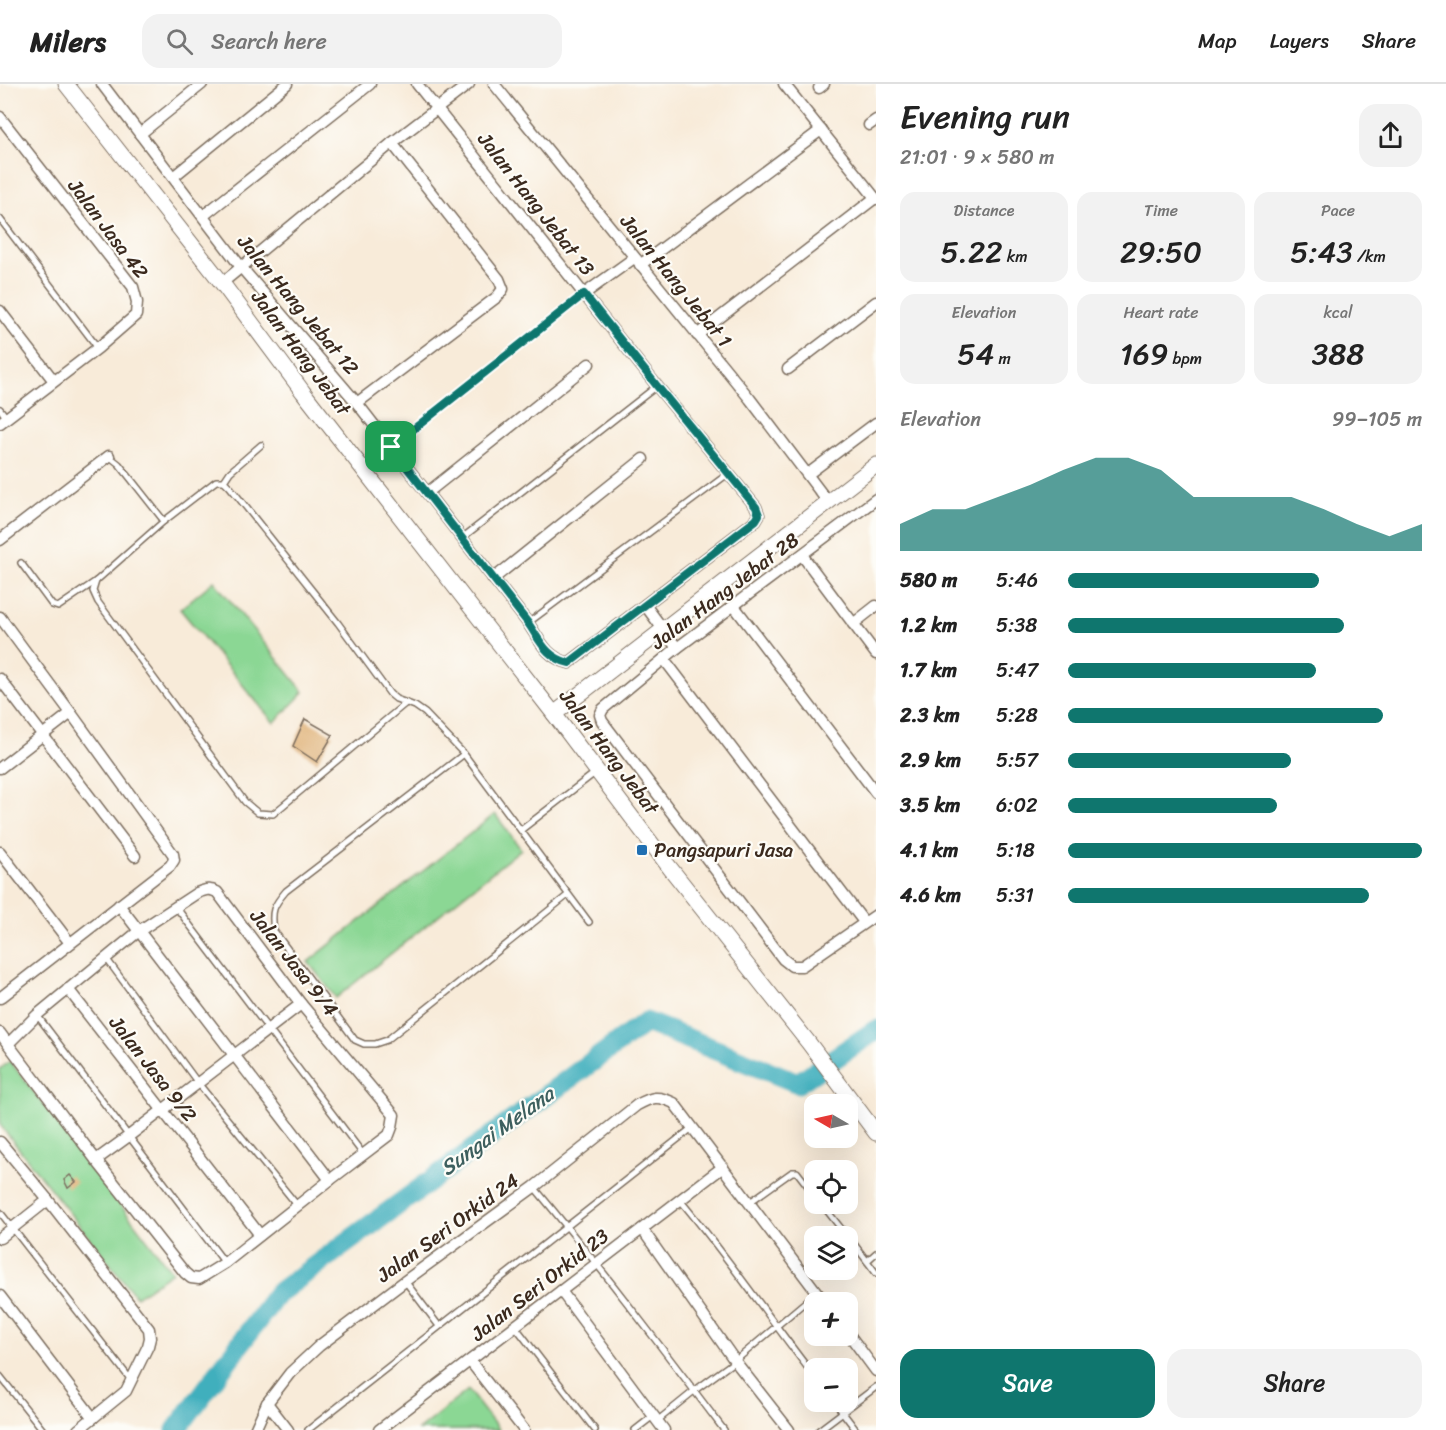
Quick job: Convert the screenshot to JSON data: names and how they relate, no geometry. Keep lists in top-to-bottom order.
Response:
{
  "streets": {
    "street": [
      "Jalan Hang Jebat 13",
      "Jalan Jasa 42",
      "Jalan Hang Jebat 1",
      "Jalan Hang Jebat 12",
      "Jalan Hang Jebat",
      "Jalan Hang Jebat 28",
      "Jalan Jasa 9/4",
      "Jalan Jasa 9/2",
      "Jalan Seri Orkid 24",
      "Jalan Seri Orkid 23"
    ]
  },
  "crossings": [
    ["Jalan Hang Jebat 13", "Jalan Hang Jebat 12"],
    ["Jalan Jasa 9/4", "Jalan Jasa 9/2"]
  ],
  "water": ["Sungai Melana"],
  "places": {
    "transit": ["Pangsapuri Jasa"]
  },
  "north": "left",
  "page": {
    "header": "Milers",
    "search": "Search here",
    "nav": ["Map", "Layers", "Share"],
    "heading": ["Evening run", "21:01 · 9 × 580 m"],
    "stats": [
      ["Distance", "5.22 km"],
      ["Time", "29:50"],
      ["Pace", "5:43 /km"],
      ["Elevation", "54 m"],
      ["Heart rate", "169 bpm"],
      ["kcal", "388"]
    ],
    "chart": ["Elevation", "99–105 m"],
    "list": [
      {
        "name": "580 m",
        "note": "5:46"
      },
      {
        "name": "1.2 km",
        "note": "5:38"
      },
      {
        "name": "1.7 km",
        "note": "5:47"
      },
      {
        "name": "2.3 km",
        "note": "5:28"
      },
      {
        "name": "2.9 km",
        "note": "5:57"
      },
      {
        "name": "3.5 km",
        "note": "6:02"
      },
      {
        "name": "4.1 km",
        "note": "5:18"
      },
      {
        "name": "4.6 km",
        "note": "5:31"
      }
    ],
    "map_buttons": ["+", "−"],
    "buttons": ["Save", "Share"]
  }
}
